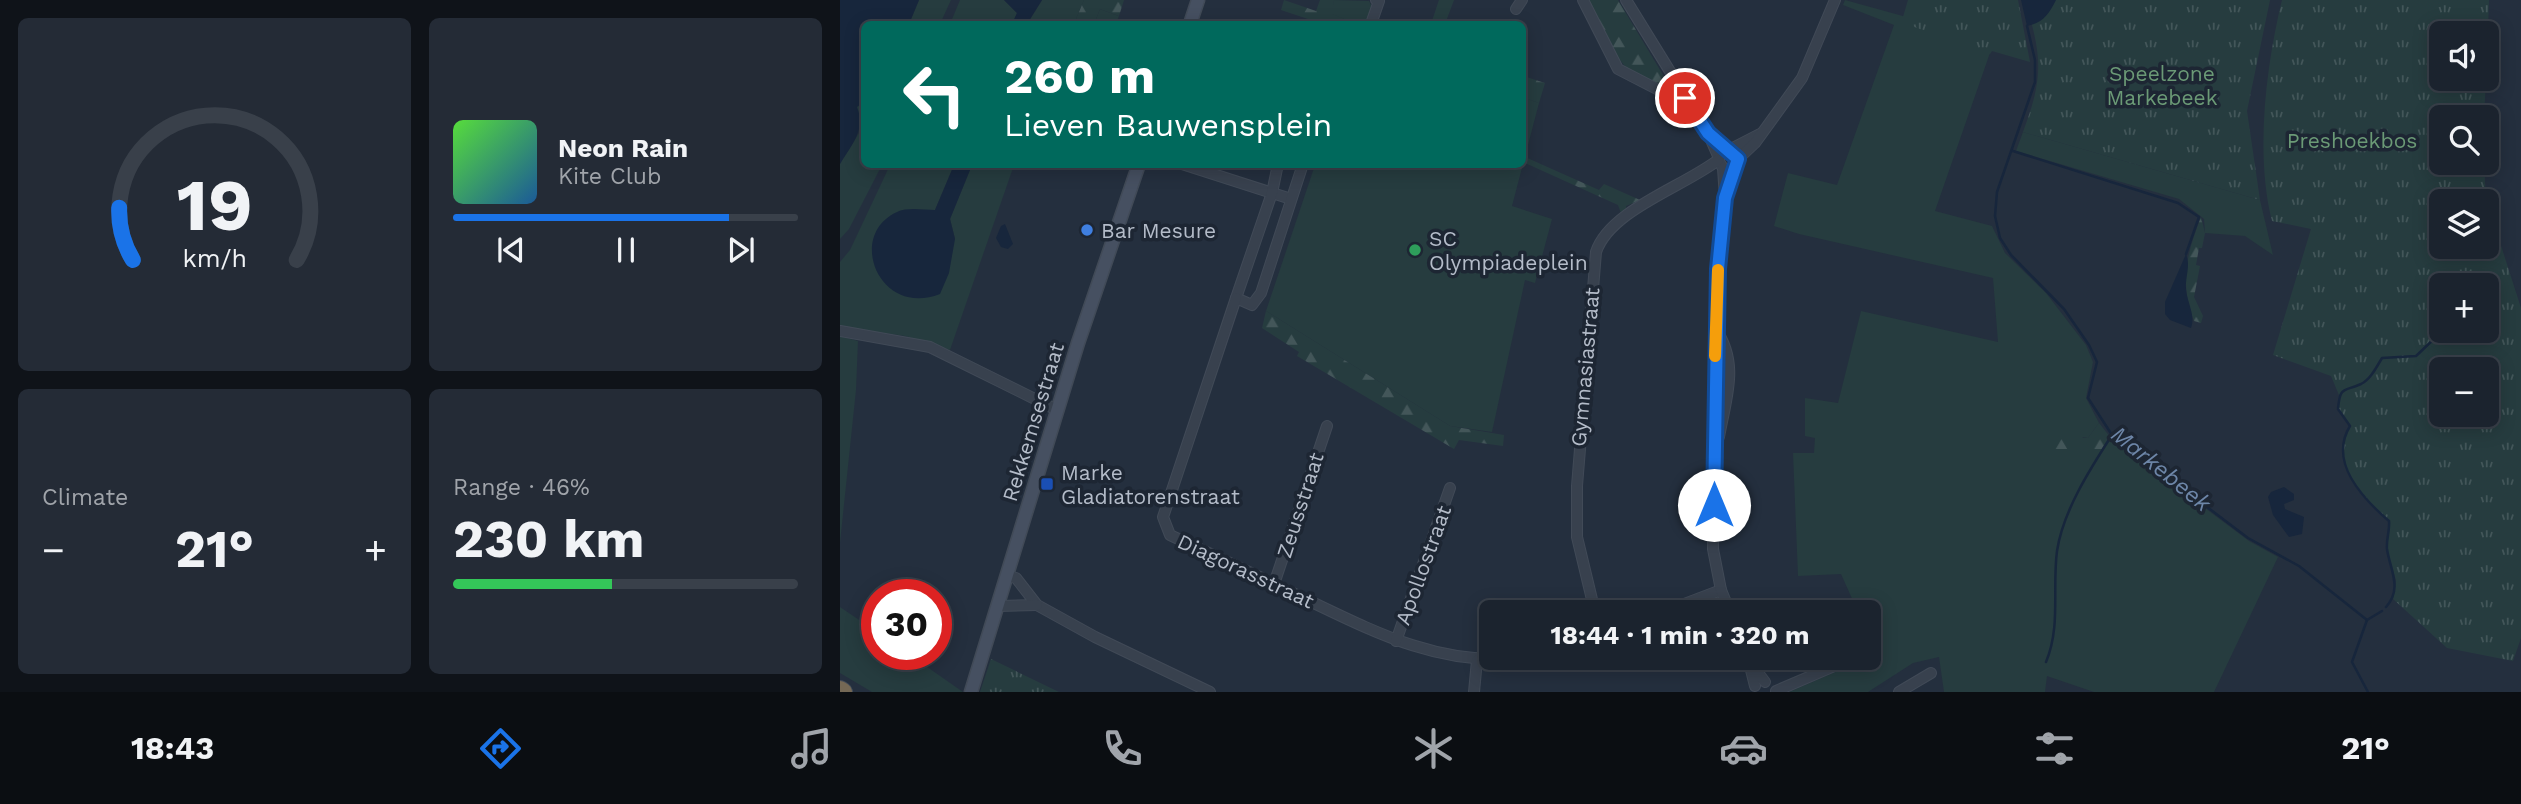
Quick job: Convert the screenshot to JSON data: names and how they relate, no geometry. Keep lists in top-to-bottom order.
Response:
{
  "streets": {
    "street": [
      "Gymnasiastraat",
      "Rekkemsestraat",
      "Zeusstraat",
      "Apollostraat",
      "Diagorasstraat"
    ]
  },
  "crossings": [
    ["Zeusstraat", "Diagorasstraat"],
    ["Apollostraat", "Diagorasstraat"]
  ],
  "water": ["Markebeek"],
  "parks": ["Speelzone Markebeek", "Preshoekbos"],
  "places": {
    "other": ["Bar Mesure", "SC Olympiadeplein"],
    "transit": ["Marke Gladiatorenstraat"]
  },
  "page": {
    "map_buttons": ["+", "−"],
    "turn": ["260 m", "Lieven Bauwensplein"],
    "song": ["Neon Rain", "Kite Club"],
    "tile": [
      "Climate",
      ["Range · 46%", "230 km"]
    ],
    "heat": ["−", "21°", "+"],
    "limit": "30",
    "trip": "18:44 · 1 min · 320 m",
    "tabs": ["18:43", "21°"],
    "gauge": ["19", "km/h"]
  }
}
